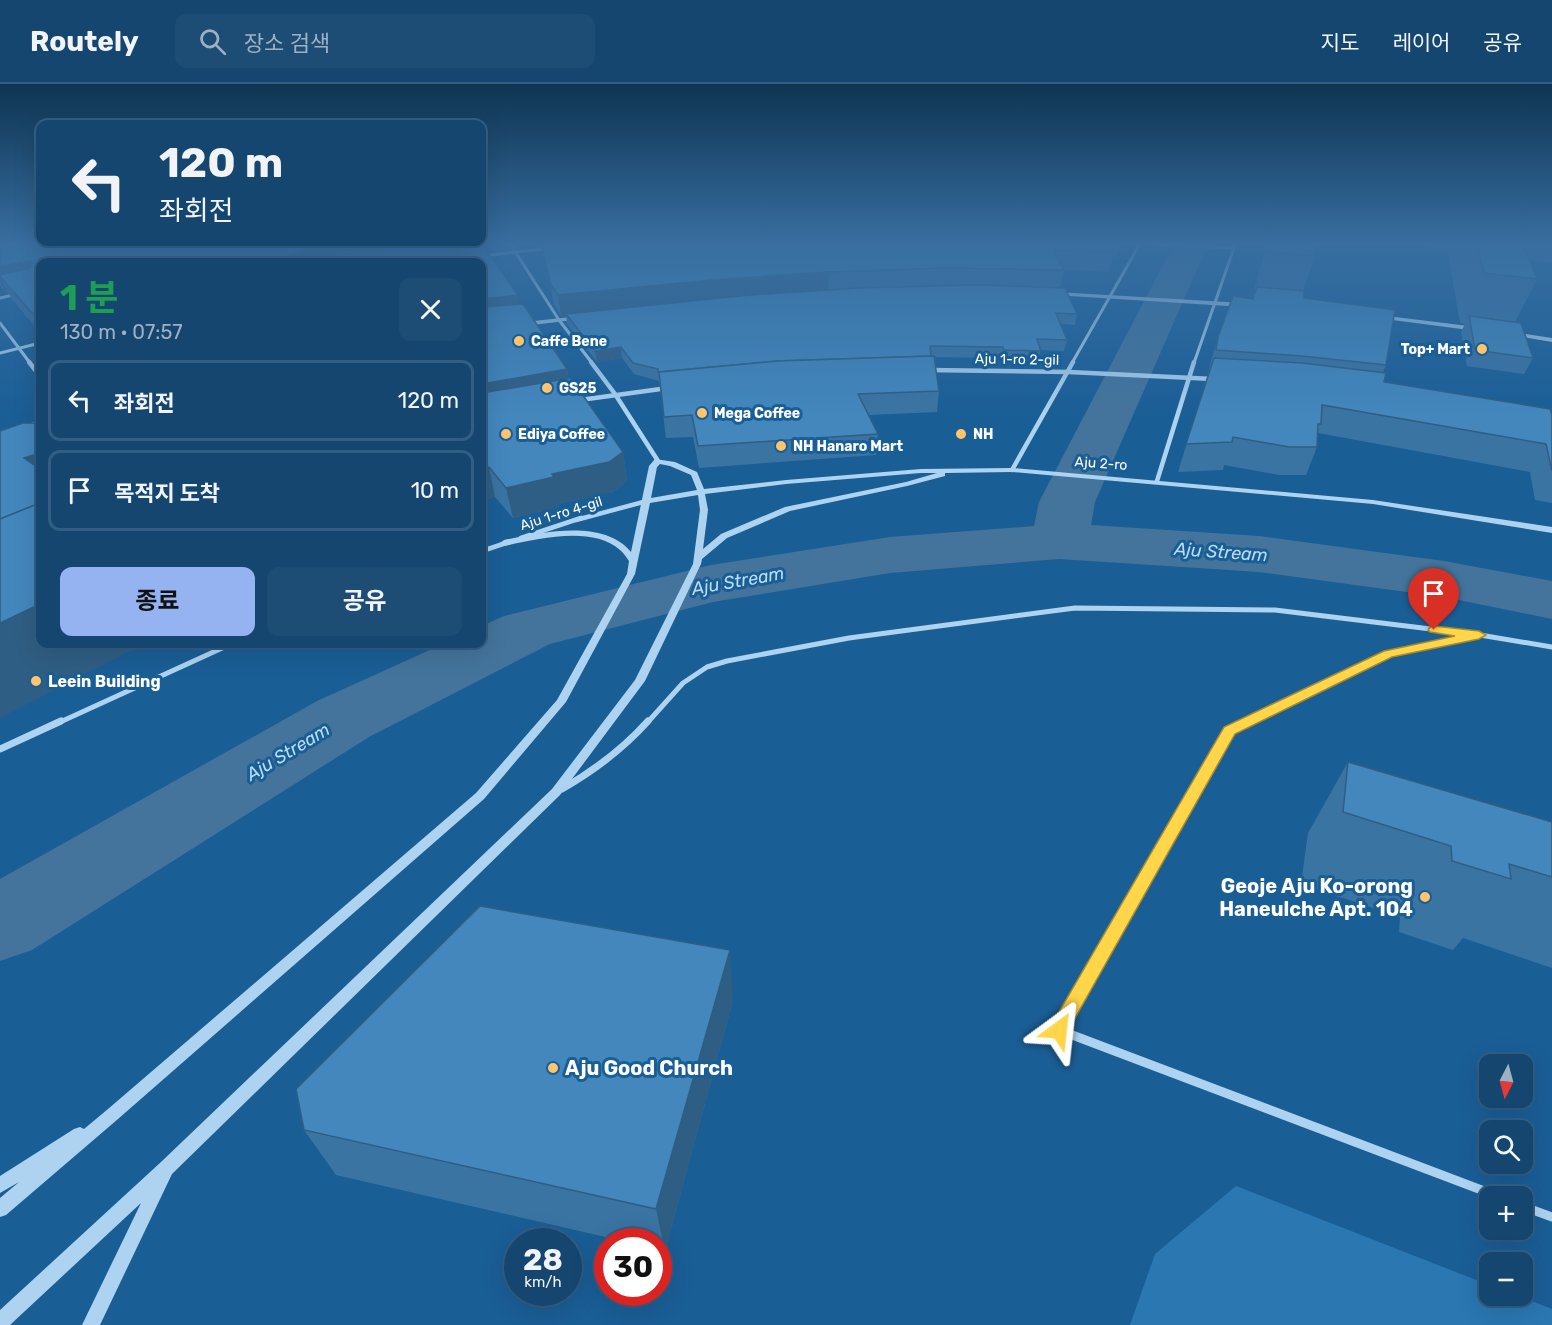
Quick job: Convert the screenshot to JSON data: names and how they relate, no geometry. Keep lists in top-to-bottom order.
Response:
{
  "streets": {
    "street": ["Aju 1-ro 2-gil", "Aju 2-ro", "Aju 1-ro 4-gil"]
  },
  "crossings": [
    ["Aju 2-ro", "Aju 1-ro 4-gil"]
  ],
  "water": ["Aju Stream"],
  "places": [
    "Caffe Bene",
    "Top+ Mart",
    "GS25",
    "Mega Coffee",
    "Ediya Coffee",
    "NH",
    "NH Hanaro Mart",
    "Leein Building",
    "Geoje Aju Ko-orong Haneulche Apt. 104",
    "Aju Good Church"
  ],
  "north": "bottom",
  "page": {
    "header": "Routely",
    "search": "장소 검색",
    "nav": ["지도", "레이어", "공유"],
    "turn": ["120 m", "좌회전"],
    "heading": ["1 분", "130 m · 07:57"],
    "list": [
      {
        "name": "좌회전",
        "value": "120 m"
      },
      {
        "name": "목적지 도착",
        "value": "10 m"
      }
    ],
    "buttons": ["종료", "공유"],
    "map_buttons": ["+", "−"],
    "speed": "28 km/h",
    "limit": "30"
  }
}
